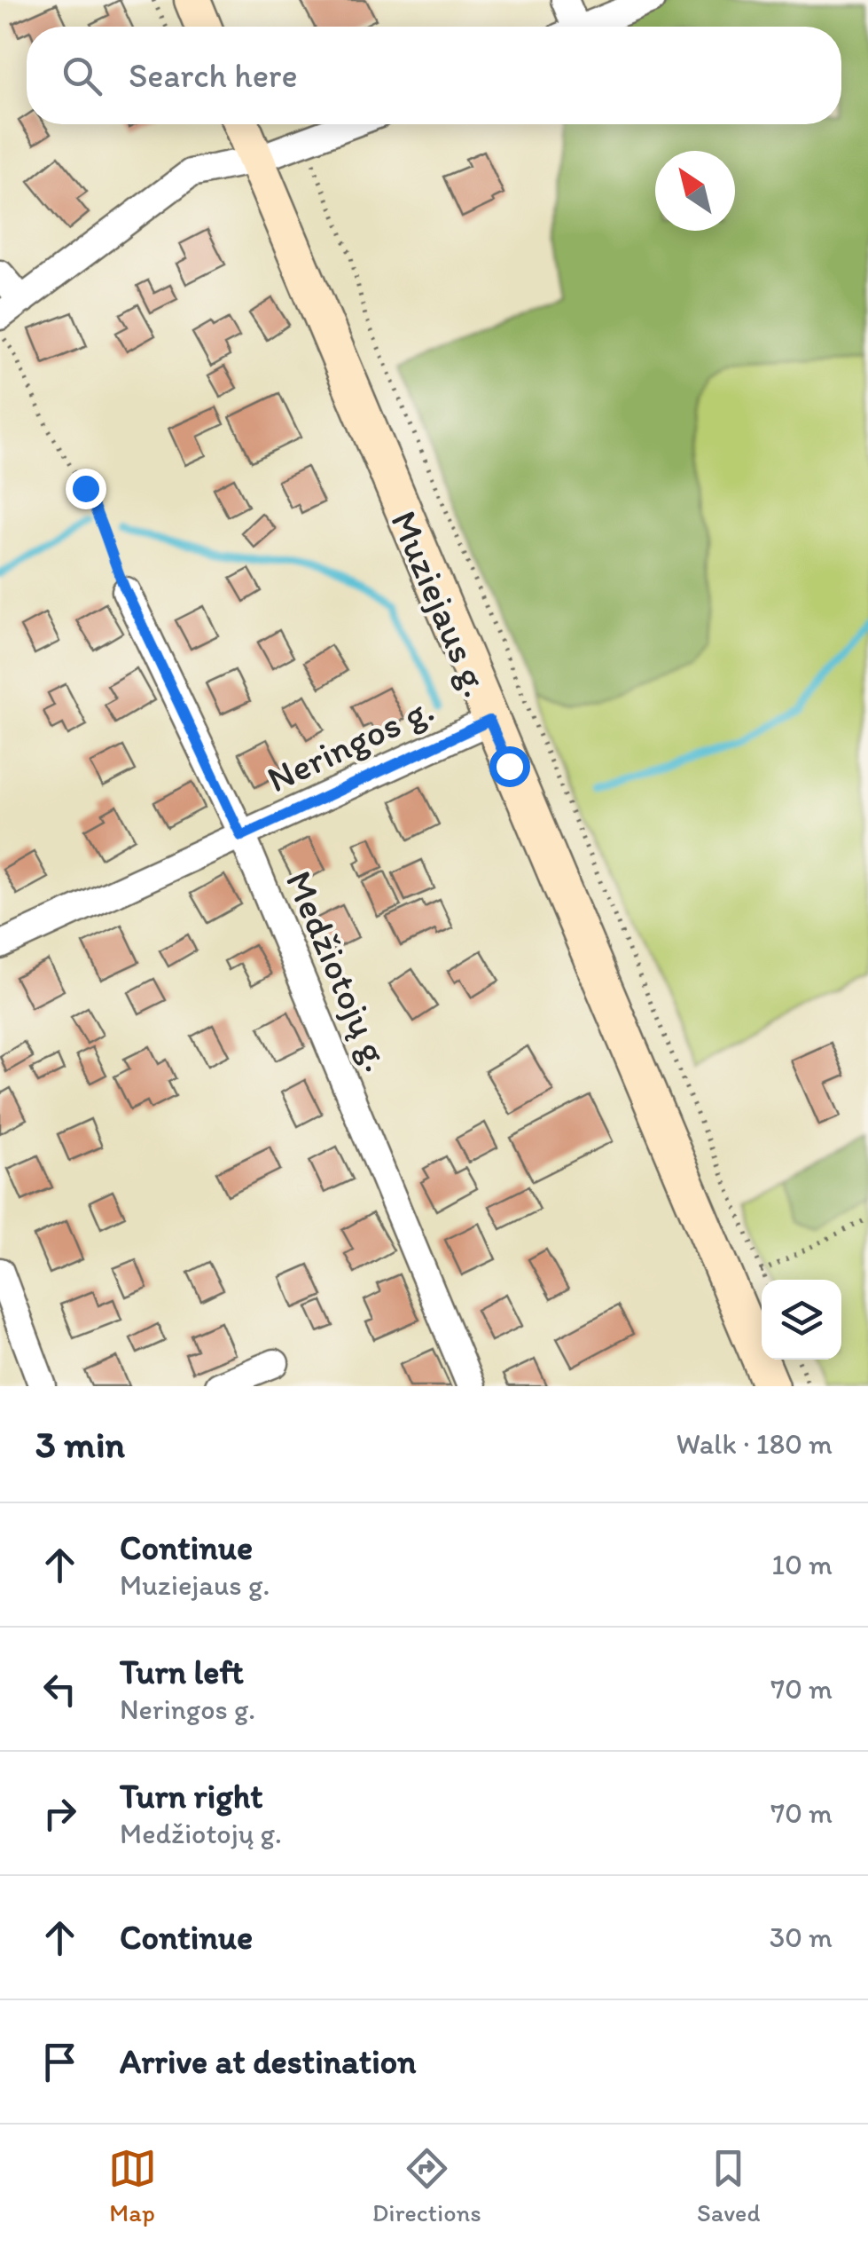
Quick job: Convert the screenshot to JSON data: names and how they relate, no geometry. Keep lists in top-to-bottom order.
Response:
{
  "streets": {
    "main road": ["Muziejaus g."],
    "street": ["Neringos g.", "Medžiotojų g."]
  },
  "crossings": [
    ["Muziejaus g.", "Neringos g."],
    ["Neringos g.", "Medžiotojų g."]
  ],
  "north": "top left",
  "page": {
    "search": "Search here",
    "heading": ["3 min", "Walk · 180 m"],
    "list": [
      ["Continue", "Muziejaus g.", "10 m"],
      ["Turn left", "Neringos g.", "70 m"],
      ["Turn right", "Medžiotojų g.", "70 m"],
      ["Continue", "30 m"],
      "Arrive at destination"
    ],
    "nav": ["Map", "Directions", "Saved"]
  }
}
